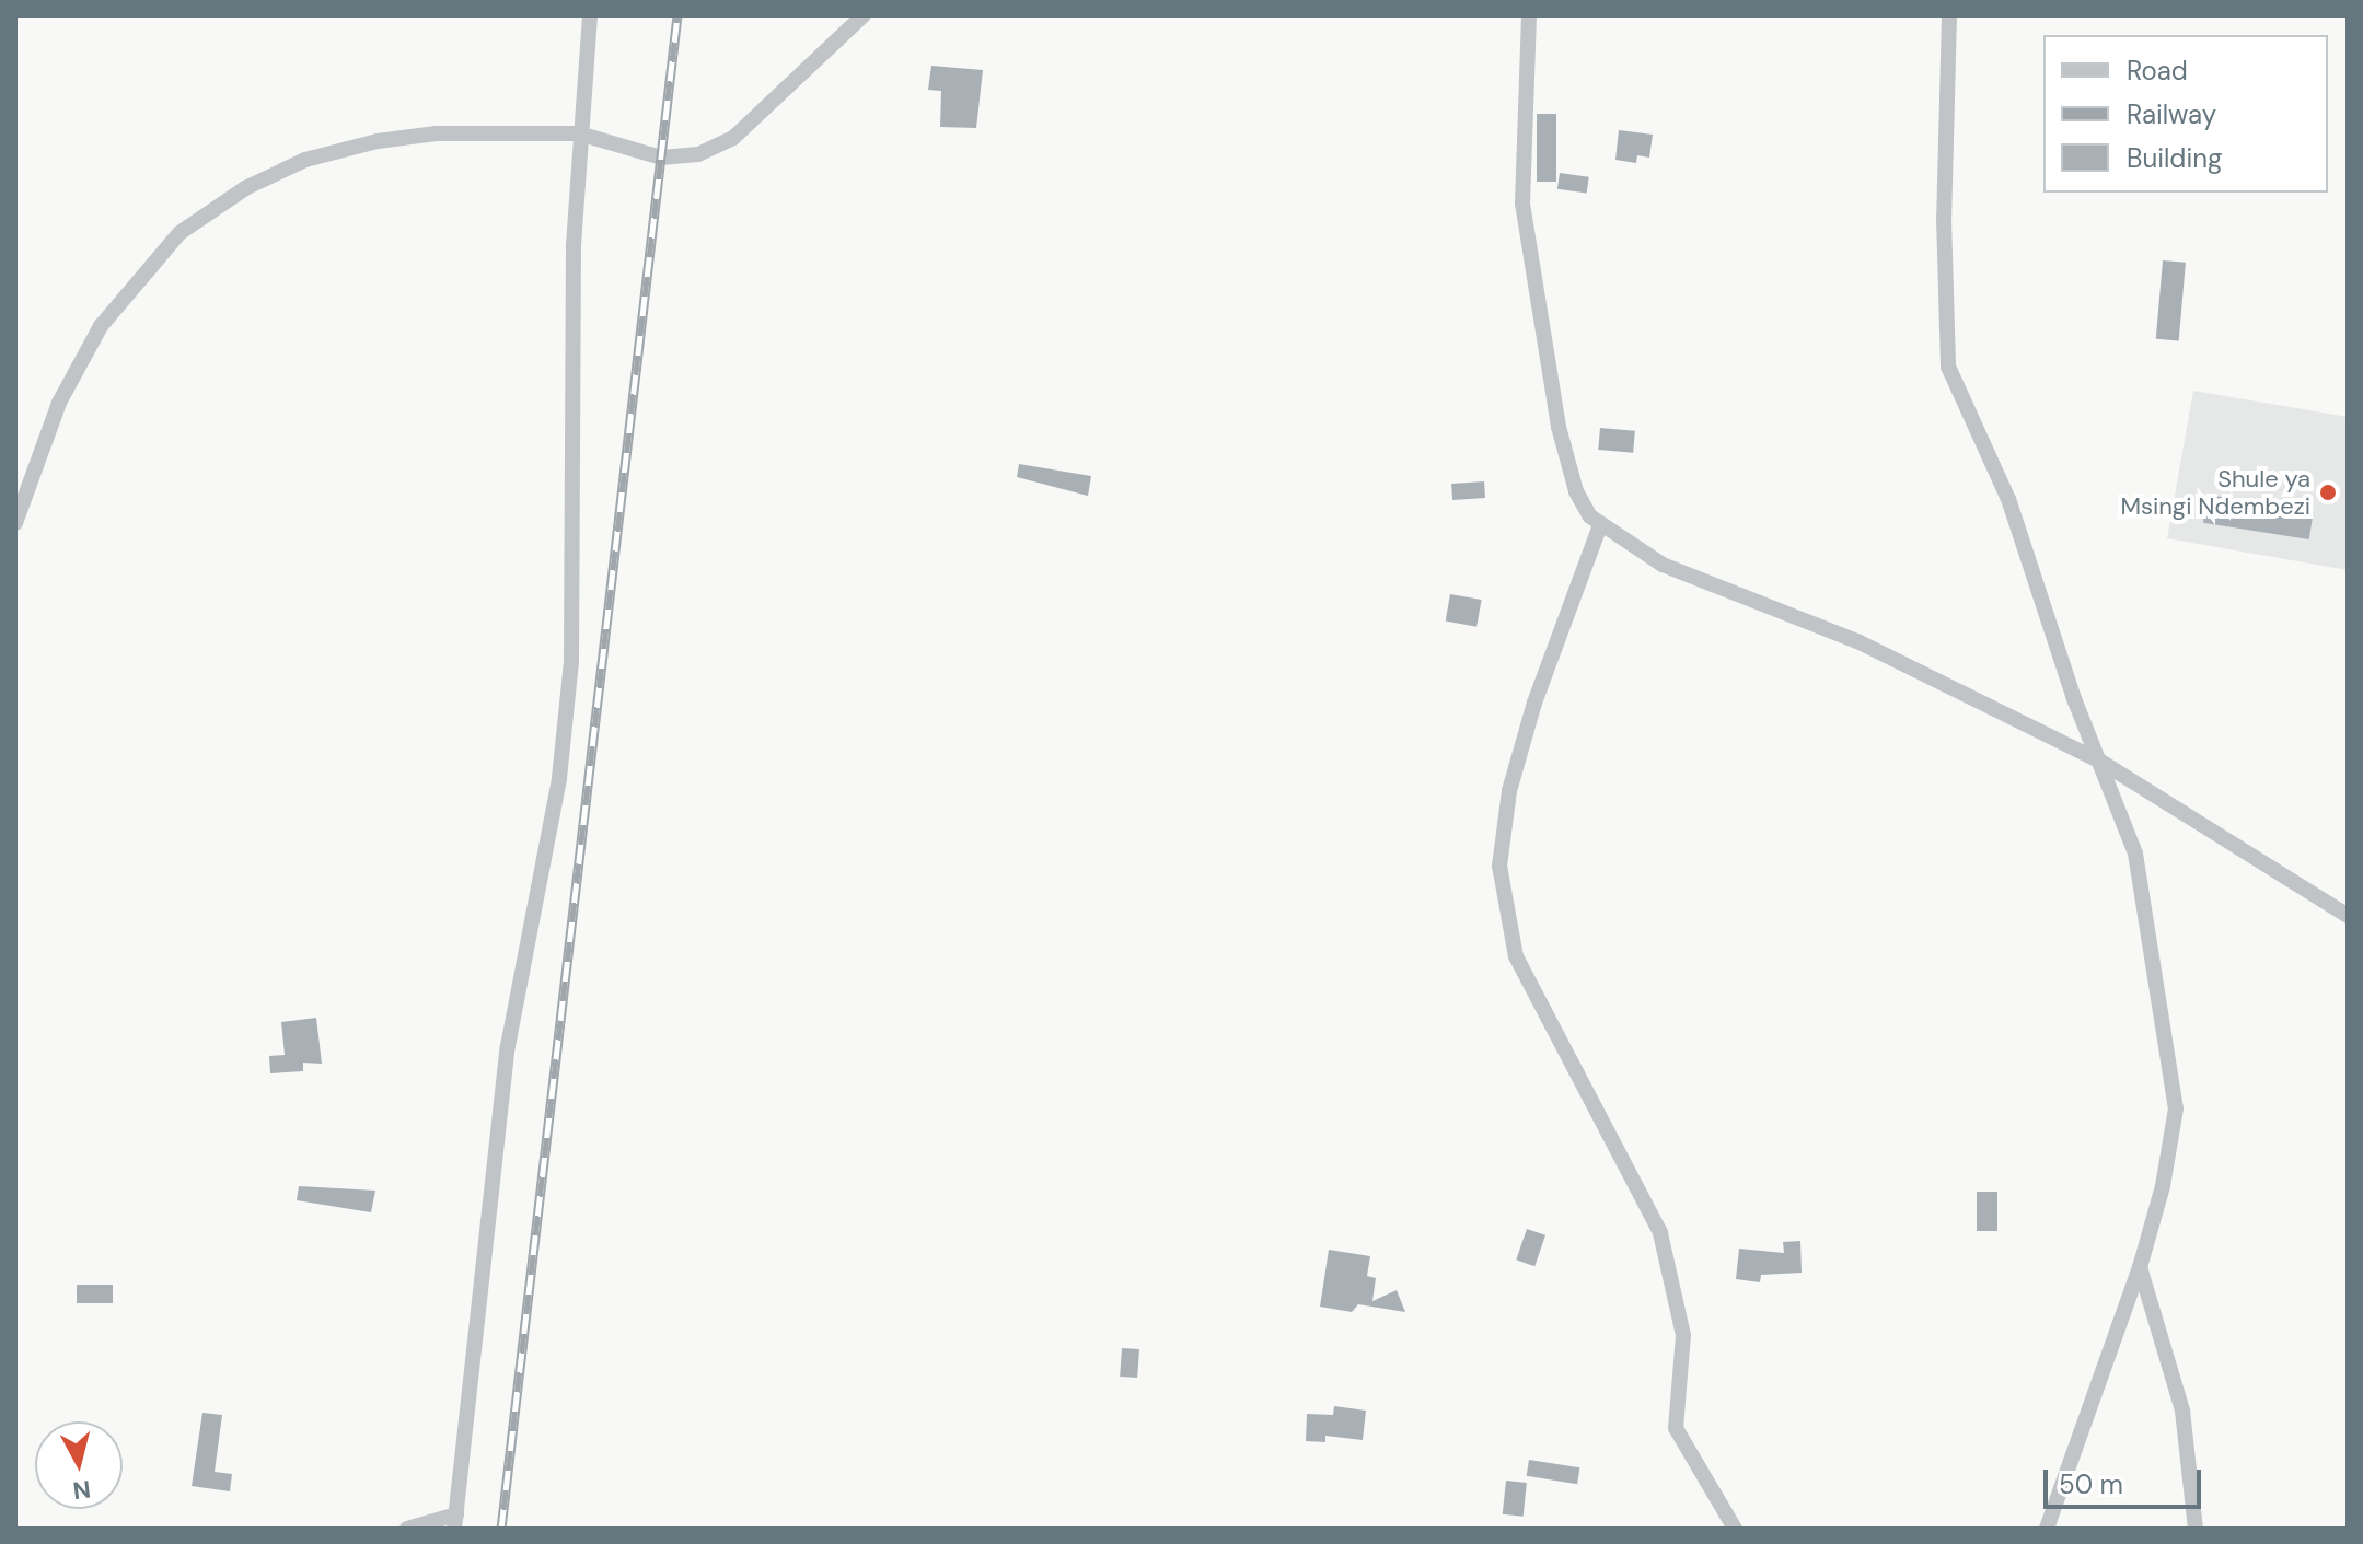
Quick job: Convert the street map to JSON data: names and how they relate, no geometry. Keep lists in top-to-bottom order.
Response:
{
  "places": ["Shule ya Msingi Ndembezi"],
  "legend": ["Road", "Railway", "Building"],
  "scale_bar": "50 m",
  "north": "bottom"
}
